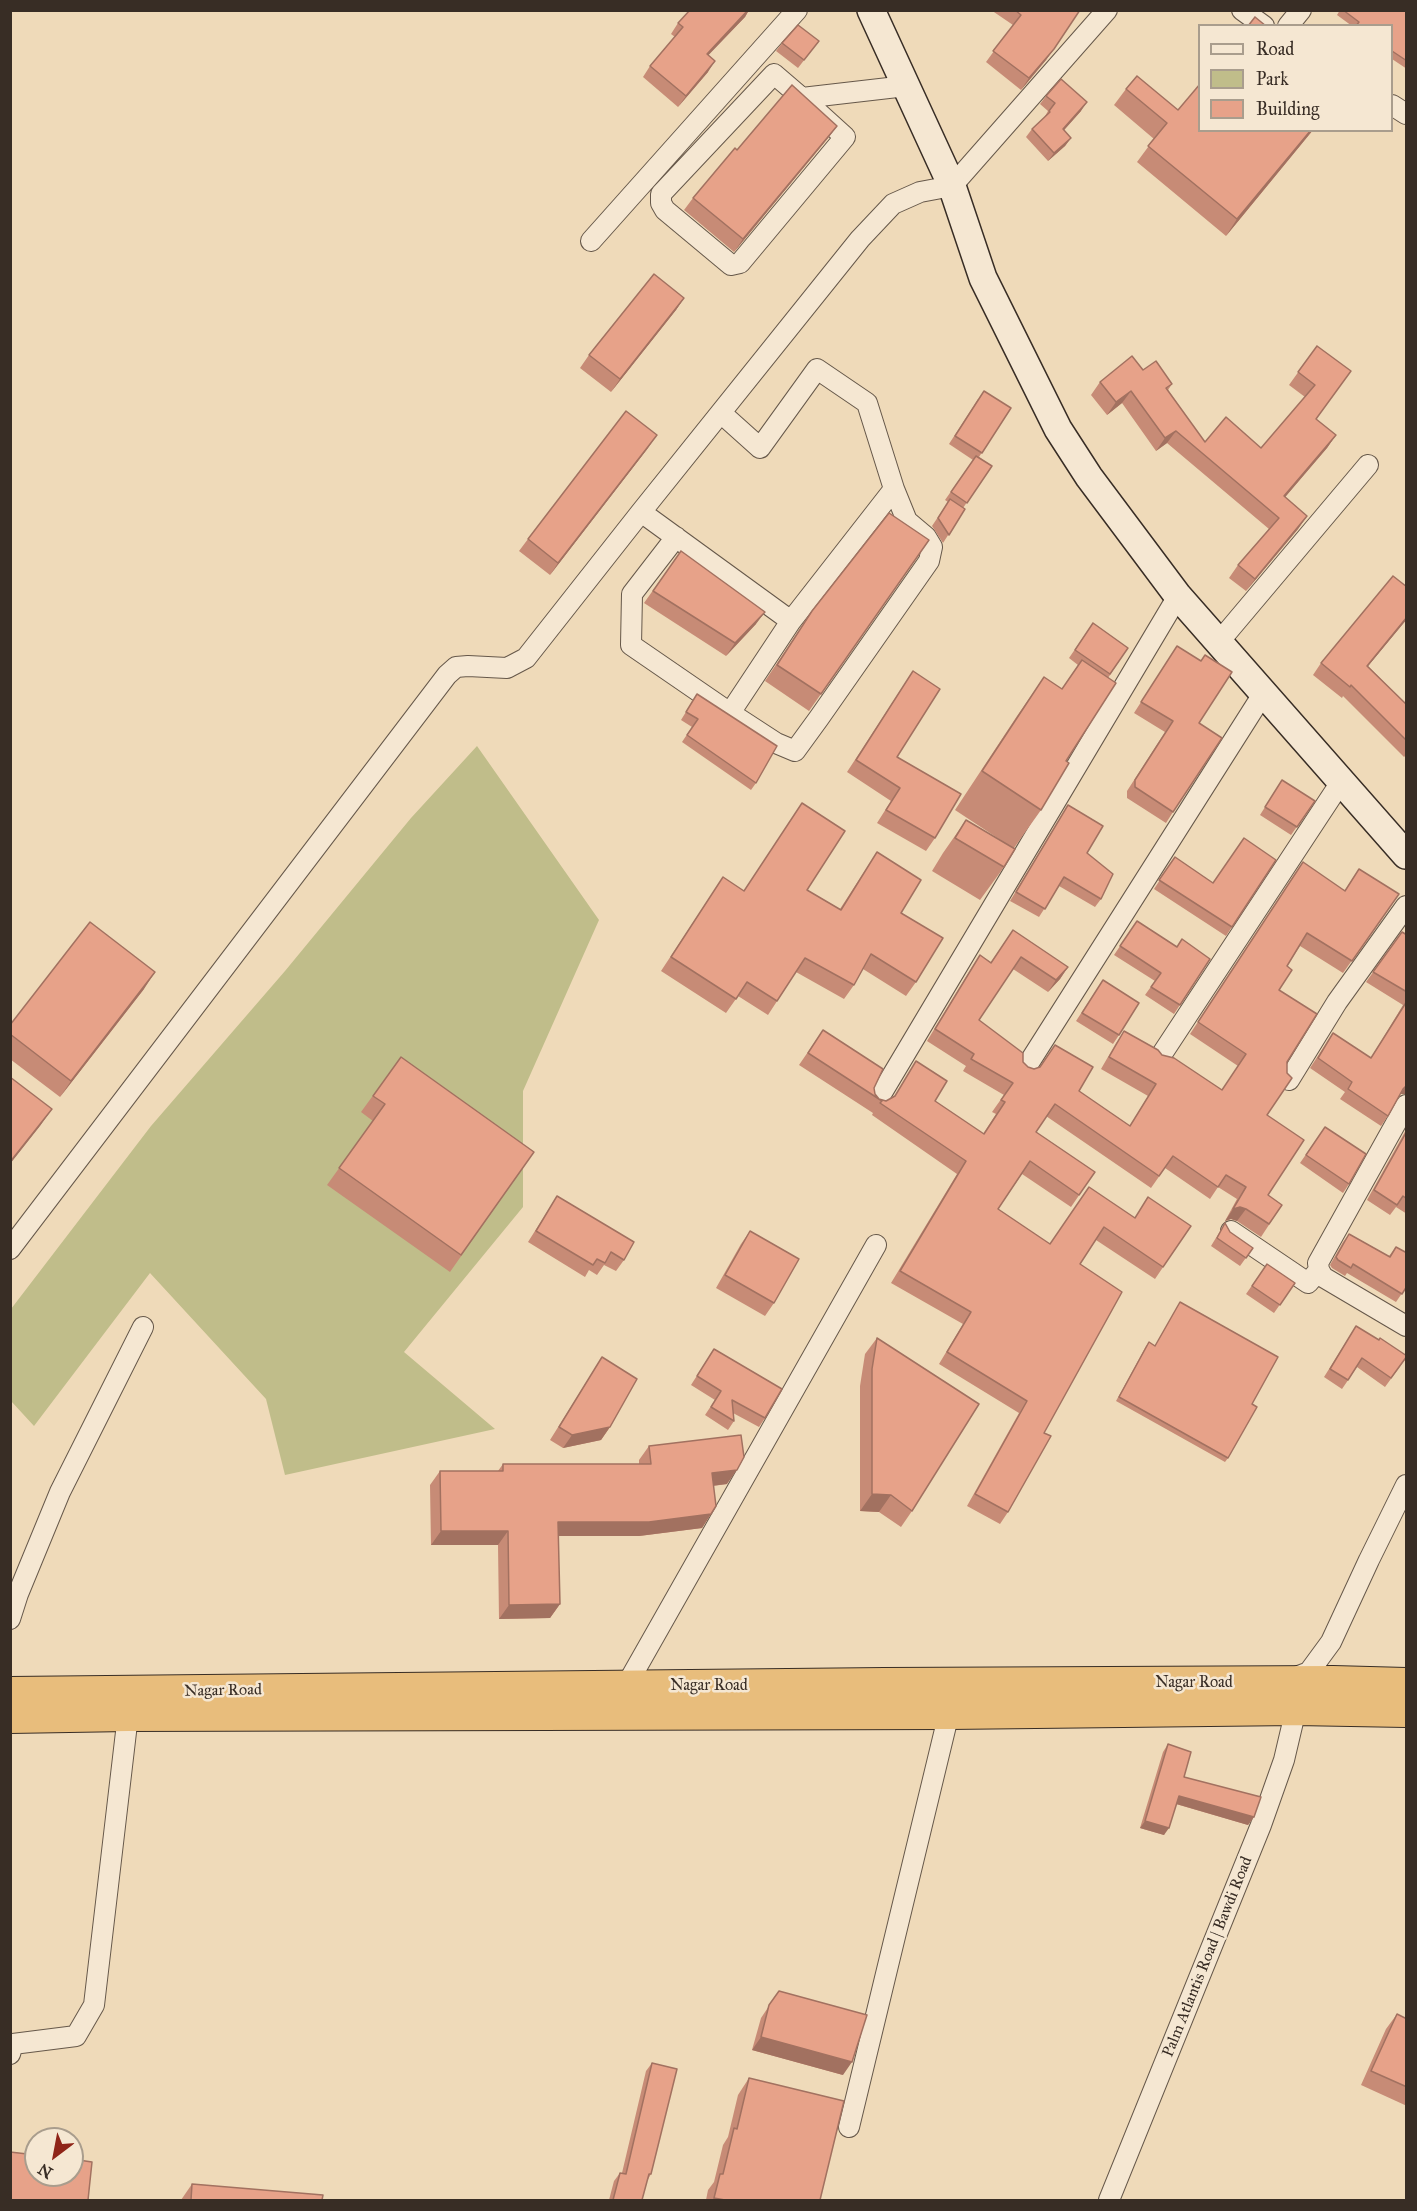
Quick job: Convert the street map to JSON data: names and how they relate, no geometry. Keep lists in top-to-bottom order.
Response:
{
  "streets": {
    "highway": ["Nagar Road"],
    "street": ["Palm Atlantis Road | Bawdi Road"]
  },
  "crossings": [
    ["Nagar Road", "Palm Atlantis Road | Bawdi Road"]
  ],
  "legend": ["Road", "Park", "Building"],
  "north": "bottom left"
}
